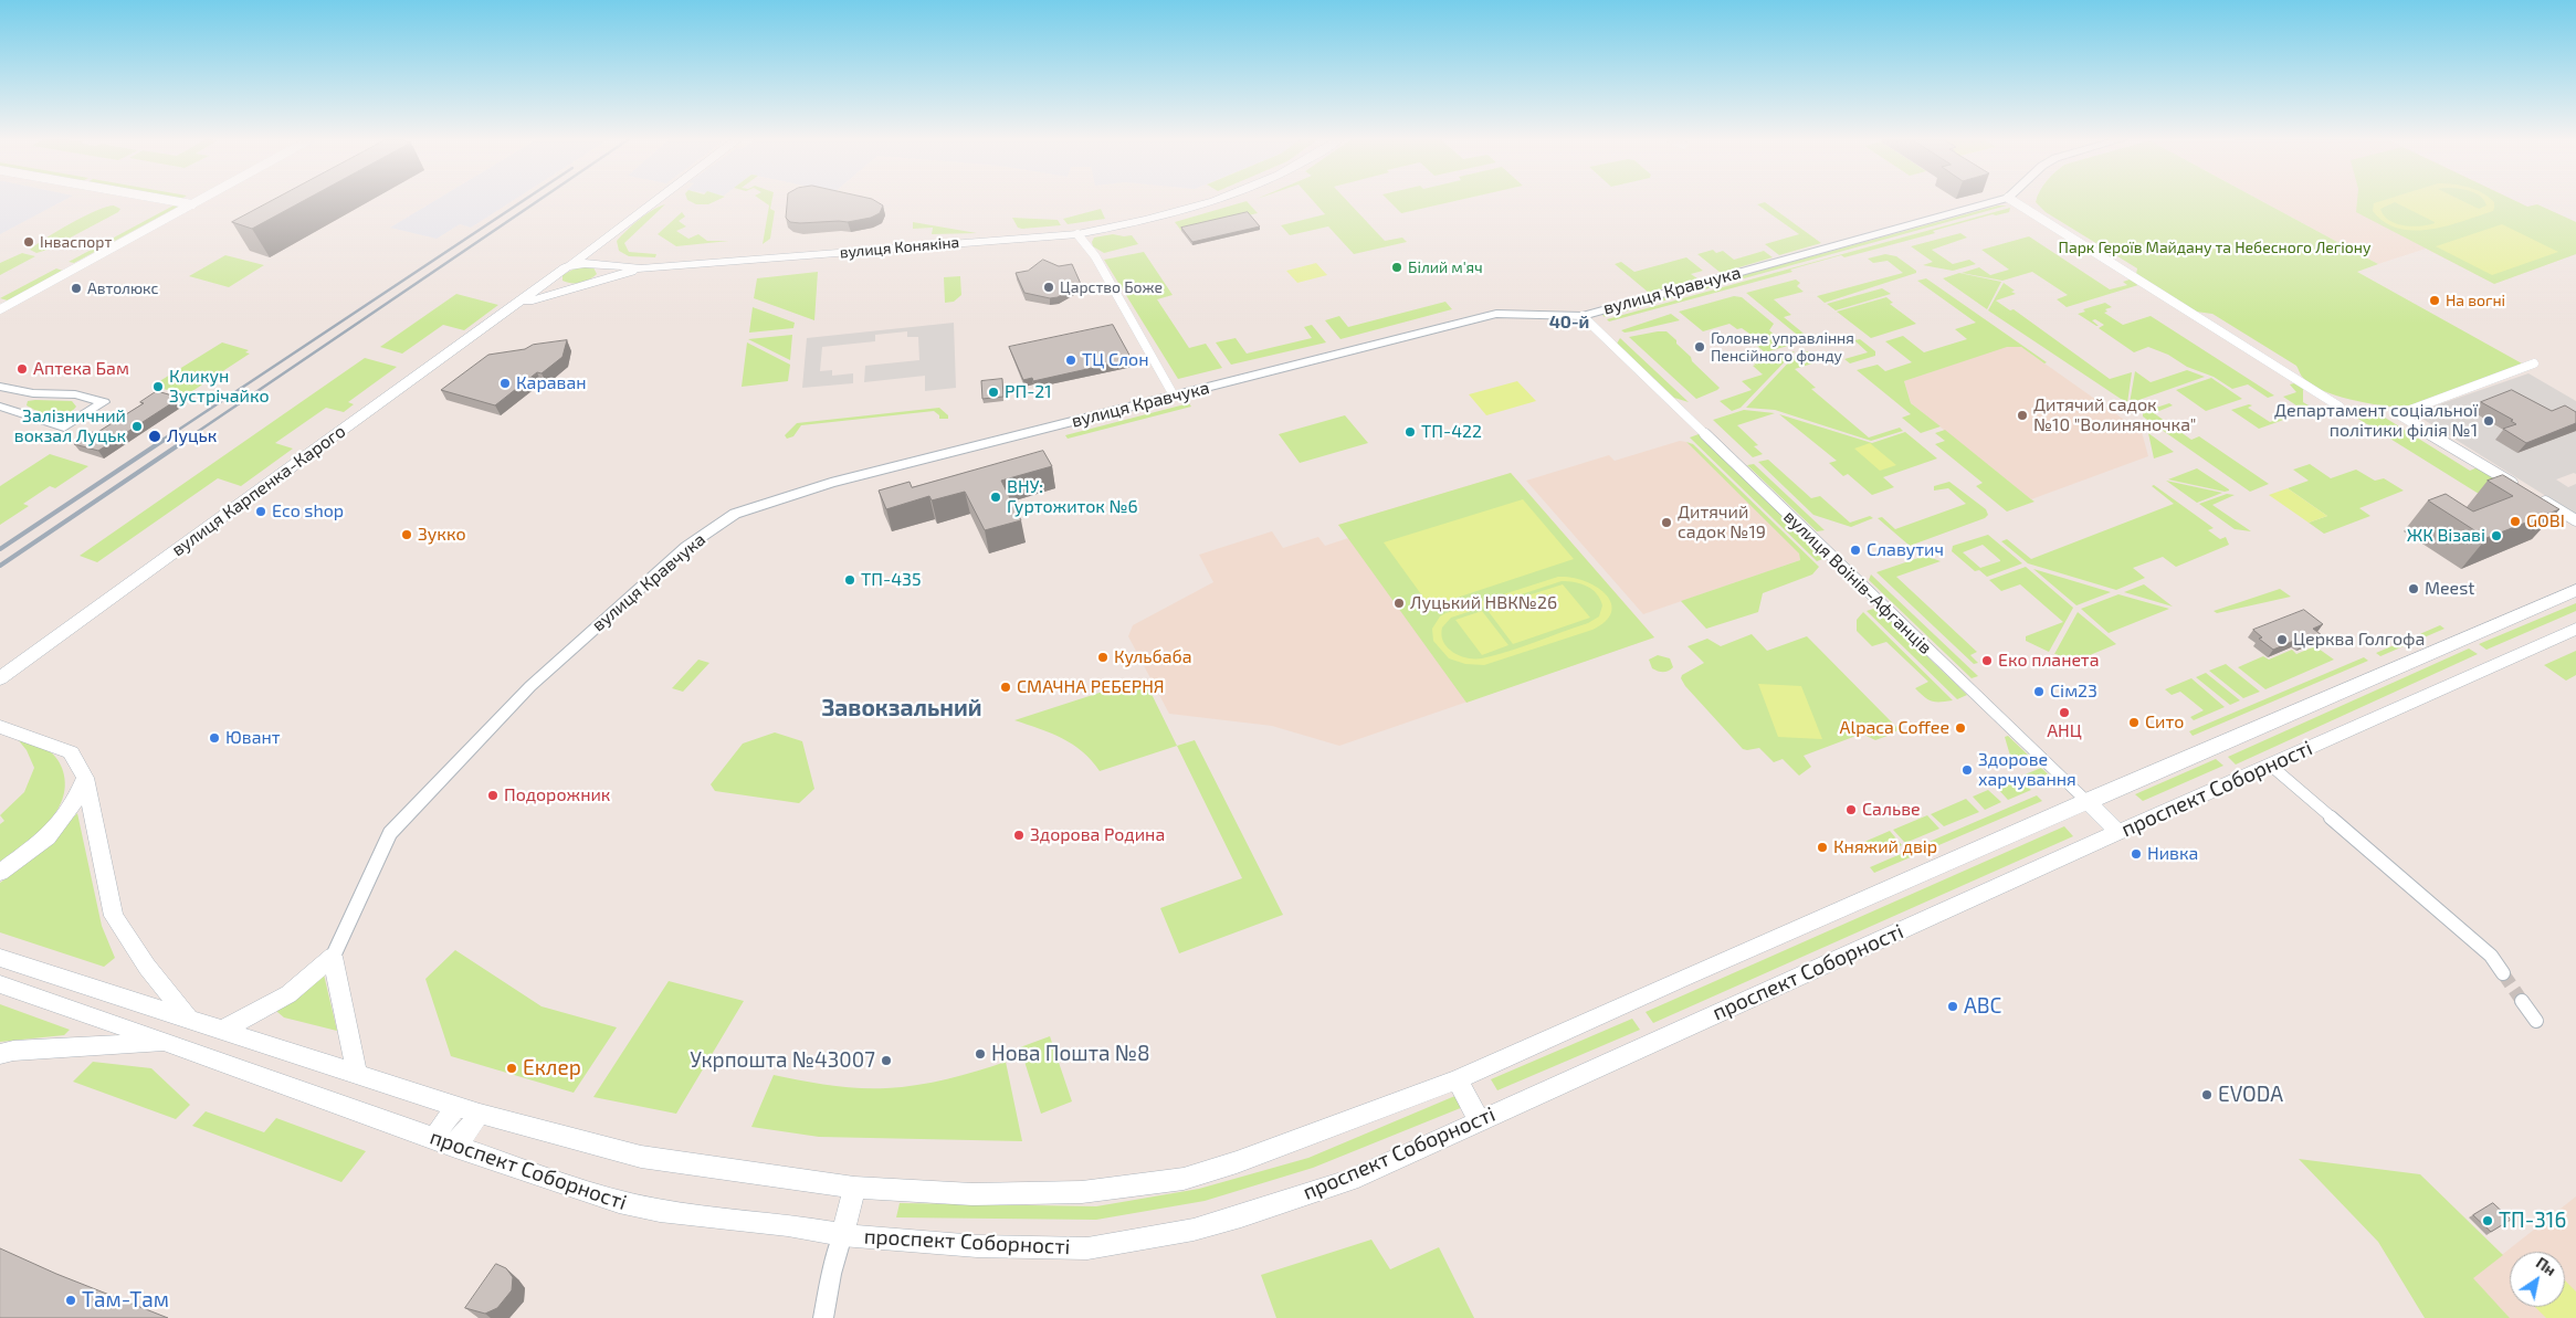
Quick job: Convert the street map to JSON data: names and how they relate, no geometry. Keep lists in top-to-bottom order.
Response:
{
  "streets": {
    "main road": ["вулиця Конякіна", "вулиця Карпенка-Карого", "проспект Соборності"],
    "street": ["вулиця Кравчука", "вулиця Воїнів-Афганців"]
  },
  "crossings": [
    ["вулиця Кравчука", "вулиця Воїнів-Афганців"],
    ["вулиця Воїнів-Афганців", "проспект Соборності"]
  ],
  "districts": ["40-й", "Завокзальний"],
  "parks": ["Парк Героїв Майдану та Небесного Легіону"],
  "places": [
    "Інваспорт",
    "Білий м'яч",
    "Царство Боже",
    "Автолюкс",
    "На вогні",
    "Головне управління Пенсійного фонду",
    "ТЦ Слон",
    "Аптека Бам",
    "Караван",
    "Кликун Зустрічайко",
    "РП-21",
    "Дитячий садок №10 \"Волиняночка\"",
    "Департамент соціальної політики філія №1",
    "Залізничний вокзал Луцьк",
    "ТП-422",
    "Луцьк",
    "ВНУ: Гуртожиток №6",
    "Eco shop",
    "GOBI",
    "Дитячий садок №19",
    "Зукко",
    "ЖК Візаві",
    "Славутич",
    "ТП-435",
    "Meest",
    "Луцький НВК№26",
    "Церква Голгофа",
    "Кульбаба",
    "Еко планета",
    "СМАЧНА РЕБЕРНЯ",
    "Сім23",
    "АНЦ",
    "Сито",
    "Alpaca Coffee",
    "Ювант",
    "Здорове харчування",
    "Подорожник",
    "Сальве",
    "Здорова Родина",
    "Княжий двір",
    "Нивка",
    "АВС",
    "Нова Пошта №8",
    "Укрпошта №43007",
    "Еклер",
    "EVODA",
    "ТП-316",
    "Там-Там"
  ],
  "north": "top right"
}
